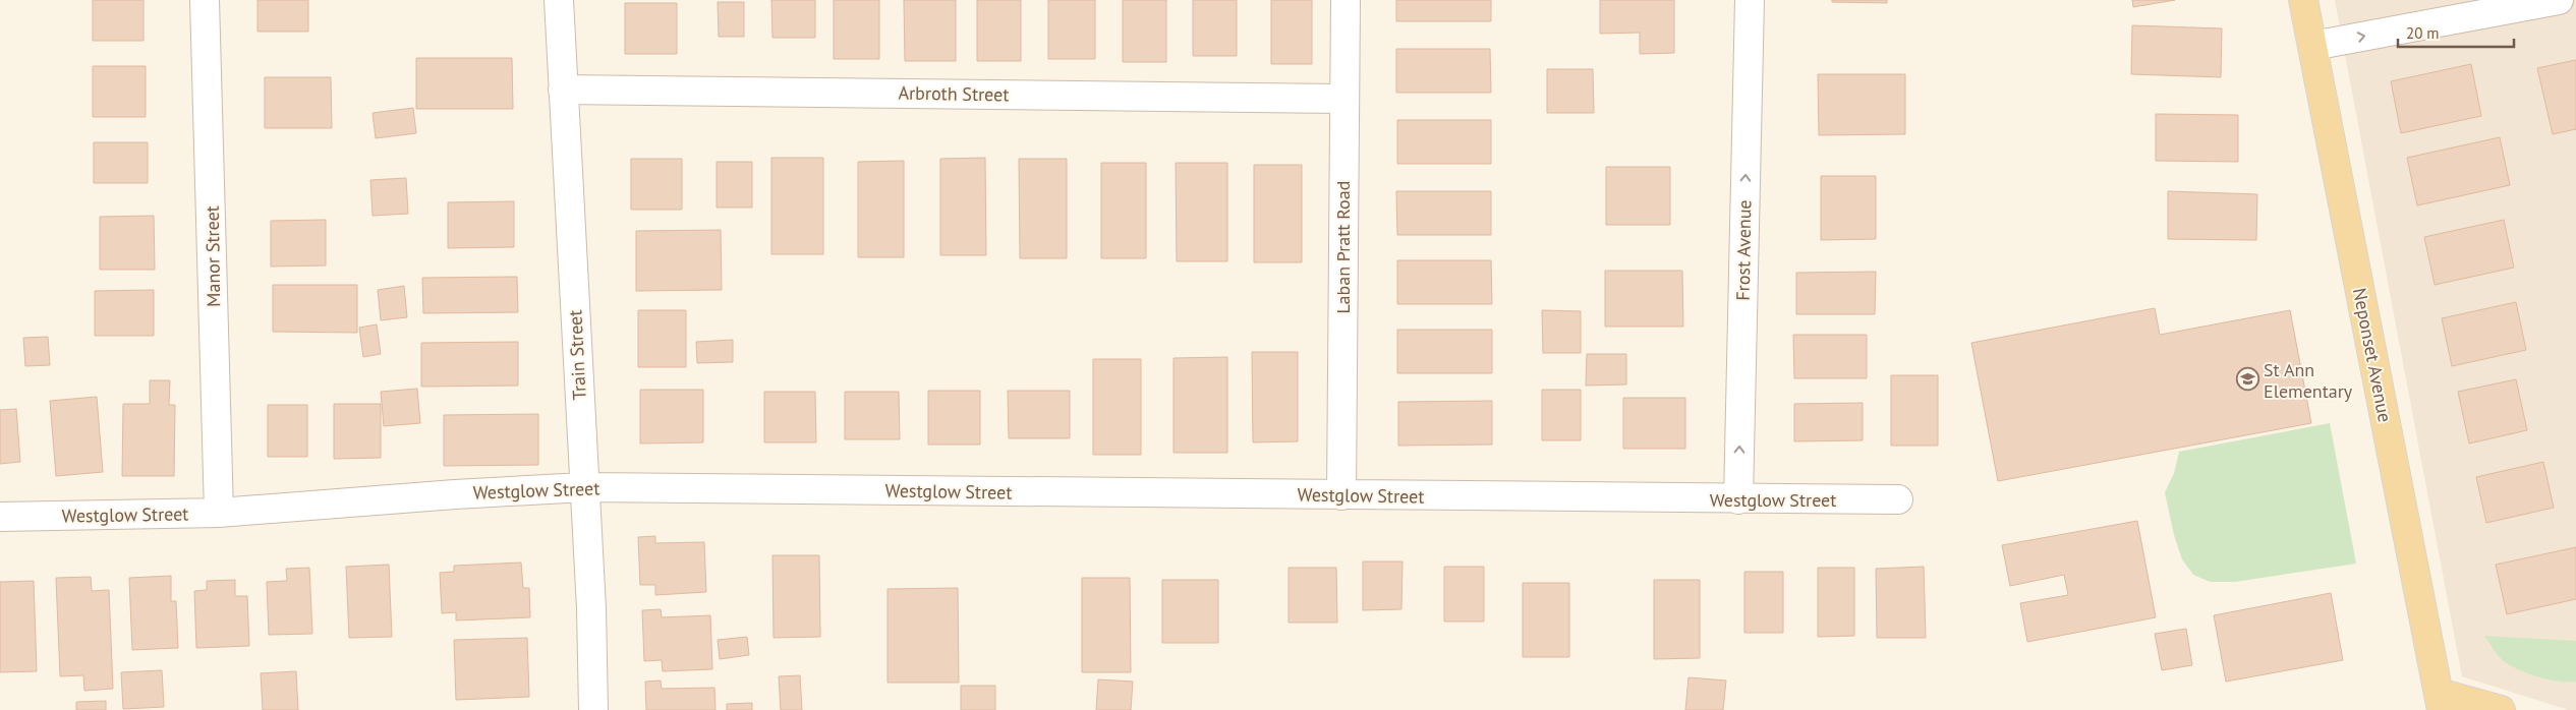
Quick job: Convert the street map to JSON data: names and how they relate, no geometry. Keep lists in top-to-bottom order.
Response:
{
  "streets": {
    "main road": ["Neponset Avenue"],
    "street": [
      "Arbroth Street",
      "Laban Pratt Road",
      "Frost Avenue",
      "Manor Street",
      "Train Street",
      "Westglow Street"
    ]
  },
  "crossings": [
    ["Arbroth Street", "Laban Pratt Road"],
    ["Arbroth Street", "Train Street"],
    ["Laban Pratt Road", "Westglow Street"],
    ["Frost Avenue", "Westglow Street"],
    ["Manor Street", "Westglow Street"],
    ["Train Street", "Westglow Street"]
  ],
  "one_way": ["Frost Avenue"],
  "places": {
    "school or university": ["St Ann Elementary"]
  },
  "scale_bar": "20 m"
}
